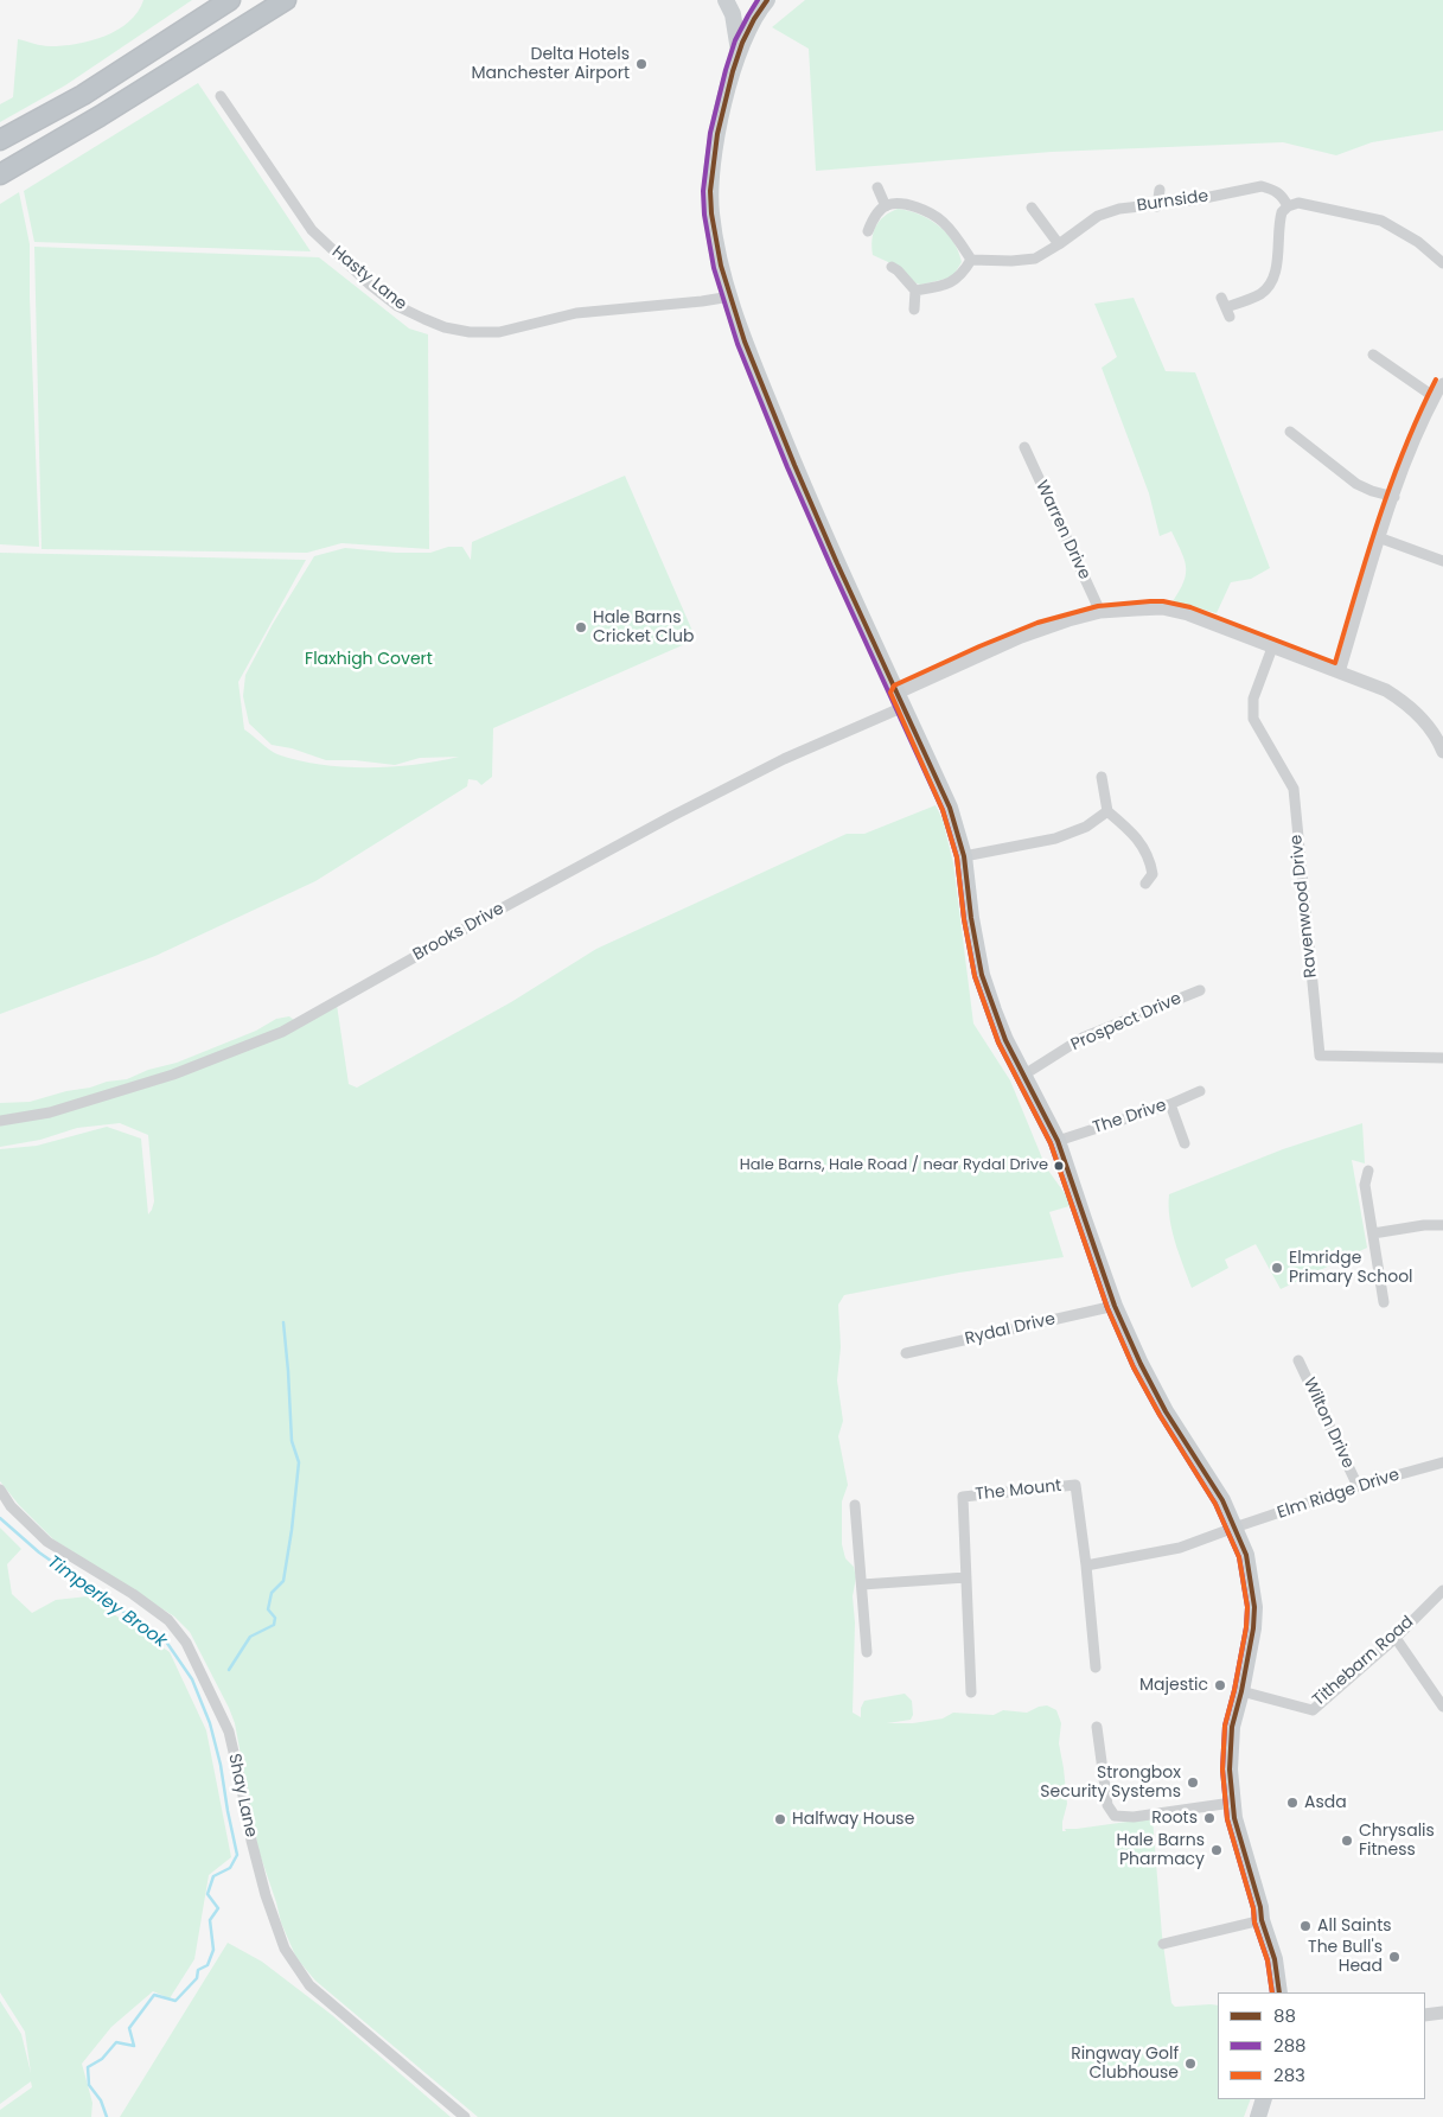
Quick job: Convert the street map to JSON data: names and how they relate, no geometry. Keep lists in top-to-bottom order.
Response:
{
  "streets": {
    "street": [
      "Burnside",
      "Hasty Lane",
      "Warren Drive",
      "Ravenwood Drive",
      "Brooks Drive",
      "Prospect Drive",
      "The Drive",
      "Rydal Drive",
      "Wilton Drive",
      "The Mount",
      "Elm Ridge Drive",
      "Tithebarn Road",
      "Shay Lane"
    ]
  },
  "crossings": [
    ["Wilton Drive", "Elm Ridge Drive"]
  ],
  "water": ["Timperley Brook"],
  "parks": ["Flaxhigh Covert"],
  "places": [
    "Delta Hotels Manchester Airport",
    "Hale Barns Cricket Club",
    "Hale Barns, Hale Road / near Rydal Drive",
    "Elmridge Primary School",
    "Majestic",
    "Strongbox Security Systems",
    "Asda",
    "Roots",
    "Halfway House",
    "Chrysalis Fitness",
    "Hale Barns Pharmacy",
    "All Saints",
    "The Bull's Head",
    "Ringway Golf Clubhouse"
  ],
  "lines": ["transit line 88", "transit line 288", "transit line 283"],
  "legend": ["88", "288", "283"]
}
